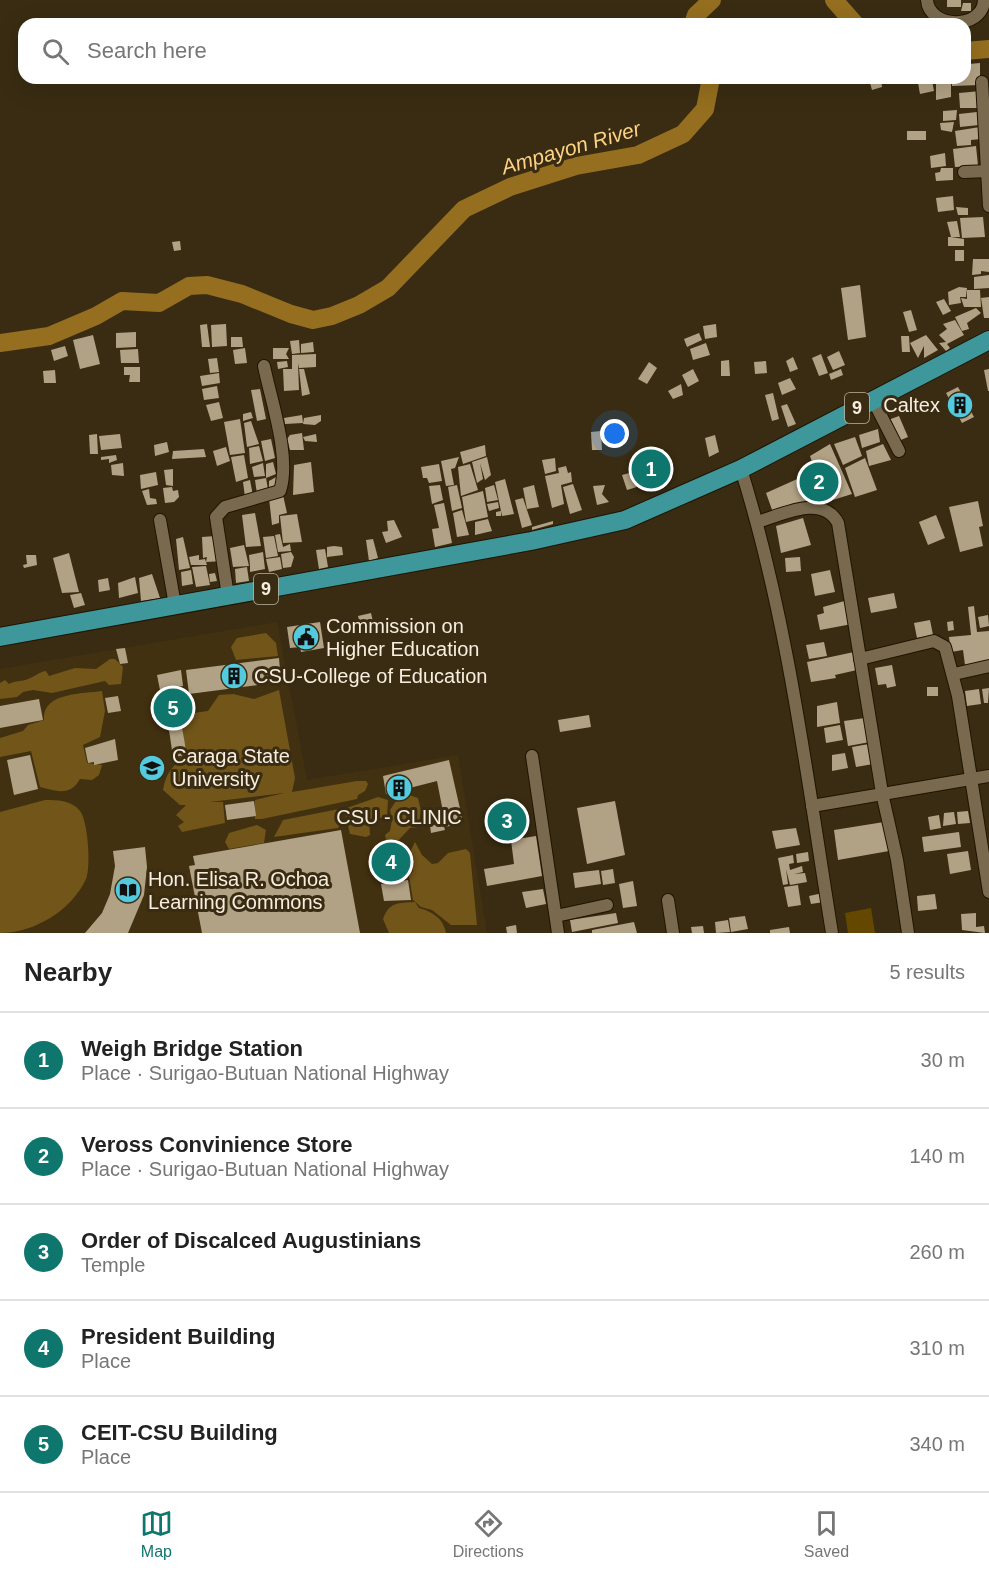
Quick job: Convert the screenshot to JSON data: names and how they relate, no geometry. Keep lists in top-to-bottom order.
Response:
{
  "streets": {
    "main road": ["9"]
  },
  "water": ["Ampayon River"],
  "places": {
    "building": ["Caltex", "CSU-College of Education", "CSU - CLINIC"],
    "public building": ["Commission on Higher Education"],
    "school or university": ["Caraga State University"],
    "library": ["Hon. Elisa R. Ochoa Learning Commons"]
  },
  "page": {
    "search": "Search here",
    "pins": [
      "1",
      "2",
      "5",
      "3",
      "4"
    ],
    "heading": ["Nearby", "5 results"],
    "list": [
      {
        "mark": "1",
        "name": "Weigh Bridge Station",
        "note": "Place · Surigao-Butuan National Highway",
        "value": "30 m"
      },
      {
        "mark": "2",
        "name": "Veross Convinience Store",
        "note": "Place · Surigao-Butuan National Highway",
        "value": "140 m"
      },
      {
        "mark": "3",
        "name": "Order of Discalced Augustinians",
        "note": "Temple",
        "value": "260 m"
      },
      {
        "mark": "4",
        "name": "President Building",
        "note": "Place",
        "value": "310 m"
      },
      {
        "mark": "5",
        "name": "CEIT-CSU Building",
        "note": "Place",
        "value": "340 m"
      }
    ],
    "nav": ["Map", "Directions", "Saved"]
  }
}
